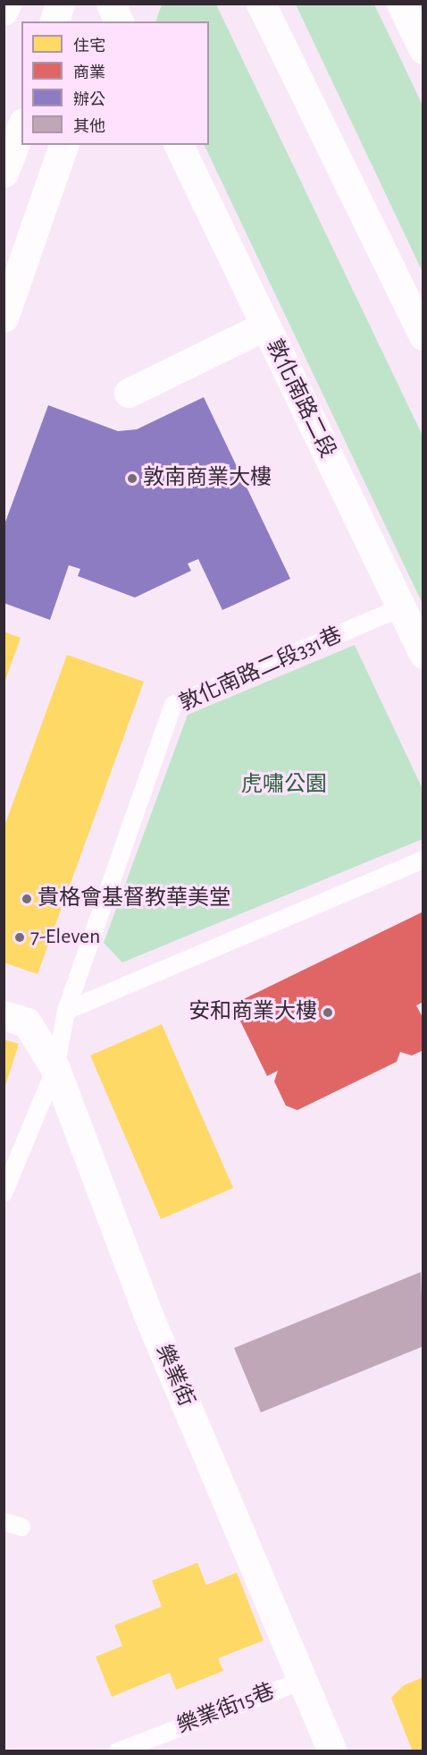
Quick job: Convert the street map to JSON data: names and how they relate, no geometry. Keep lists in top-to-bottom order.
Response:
{
  "streets": {
    "main road": ["敦化南路二段", "樂業街"],
    "lane": ["敦化南路二段331巷", "樂業街15巷"]
  },
  "crossings": [
    ["敦化南路二段", "敦化南路二段331巷"],
    ["敦化南路二段331巷", "樂業街"],
    ["樂業街", "樂業街15巷"]
  ],
  "parks": ["虎嘯公園"],
  "places": [
    "敦南商業大樓",
    "貴格會基督教華美堂",
    "7-Eleven",
    "安和商業大樓"
  ],
  "legend": [
    "住宅",
    "商業",
    "辦公",
    "其他"
  ]
}
